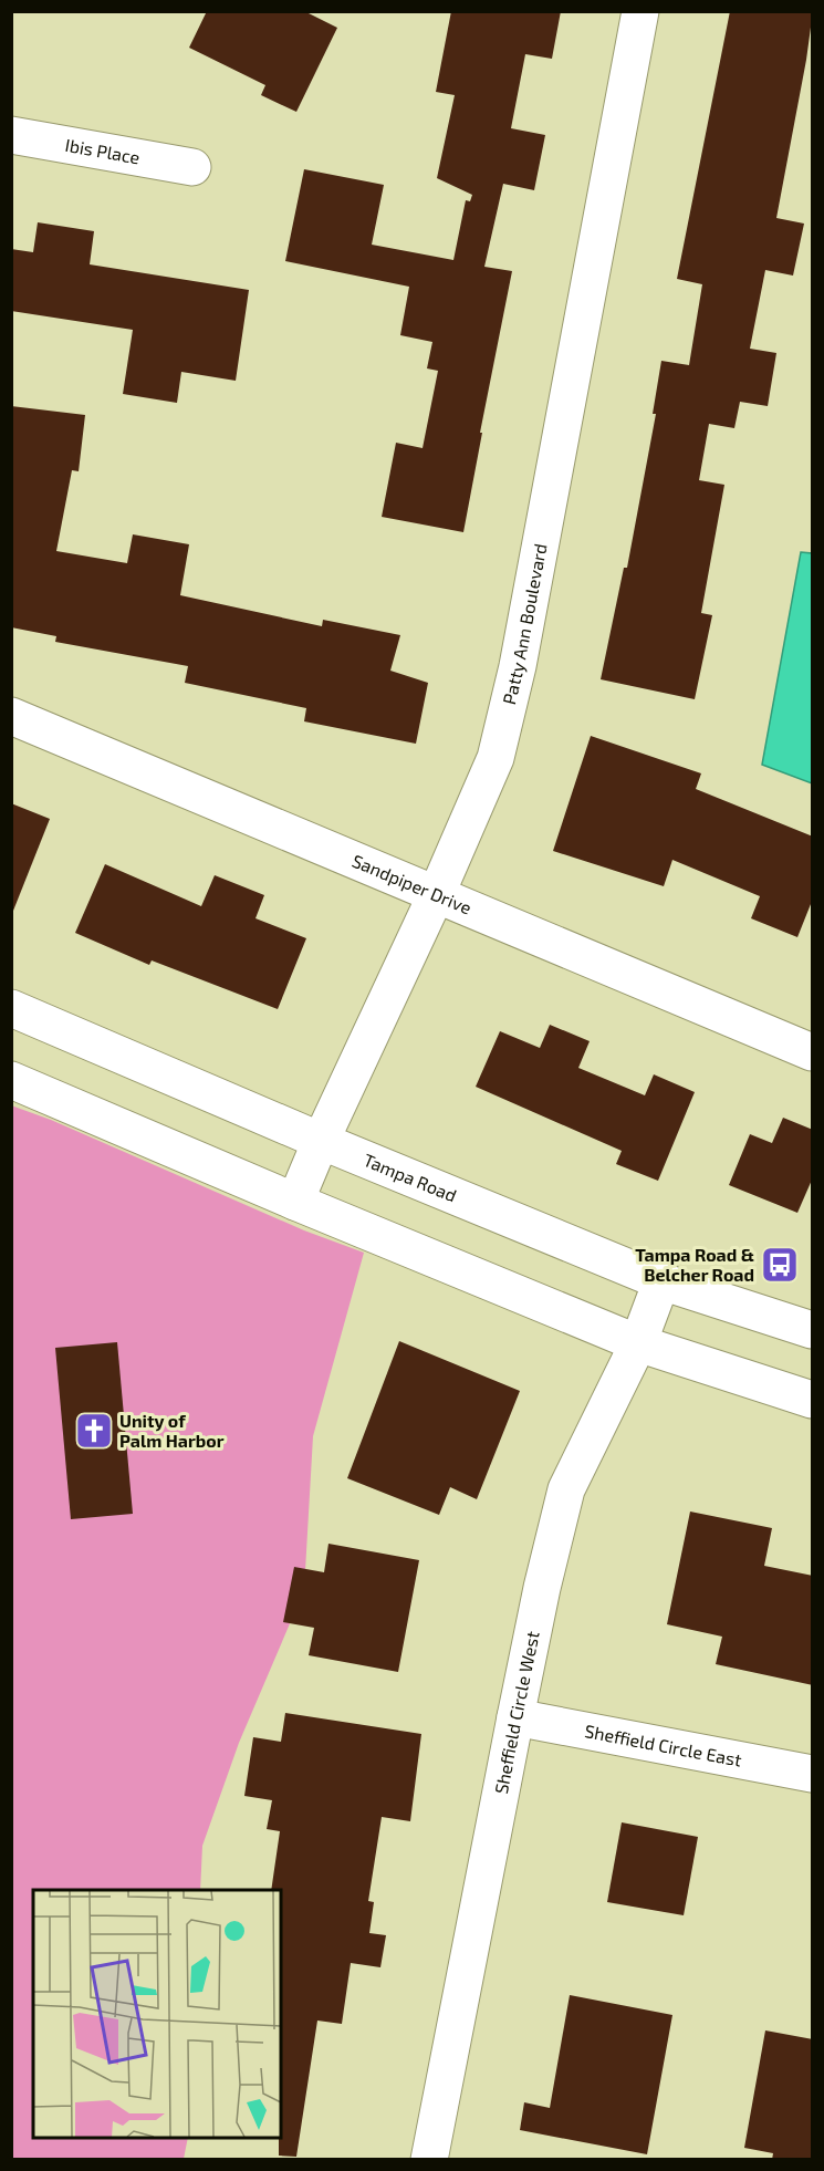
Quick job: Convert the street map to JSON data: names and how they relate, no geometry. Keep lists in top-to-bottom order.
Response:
{
  "streets": {
    "street": [
      "Ibis Place",
      "Patty Ann Boulevard",
      "Sandpiper Drive",
      "Tampa Road",
      "Sheffield Circle West",
      "Sheffield Circle East"
    ]
  },
  "crossings": [
    ["Patty Ann Boulevard", "Sandpiper Drive"],
    ["Patty Ann Boulevard", "Tampa Road"],
    ["Tampa Road", "Sheffield Circle West"],
    ["Sheffield Circle West", "Sheffield Circle East"]
  ],
  "places": {
    "bus stop": ["Tampa Road & Belcher Road"],
    "church": ["Unity of Palm Harbor"]
  }
}
